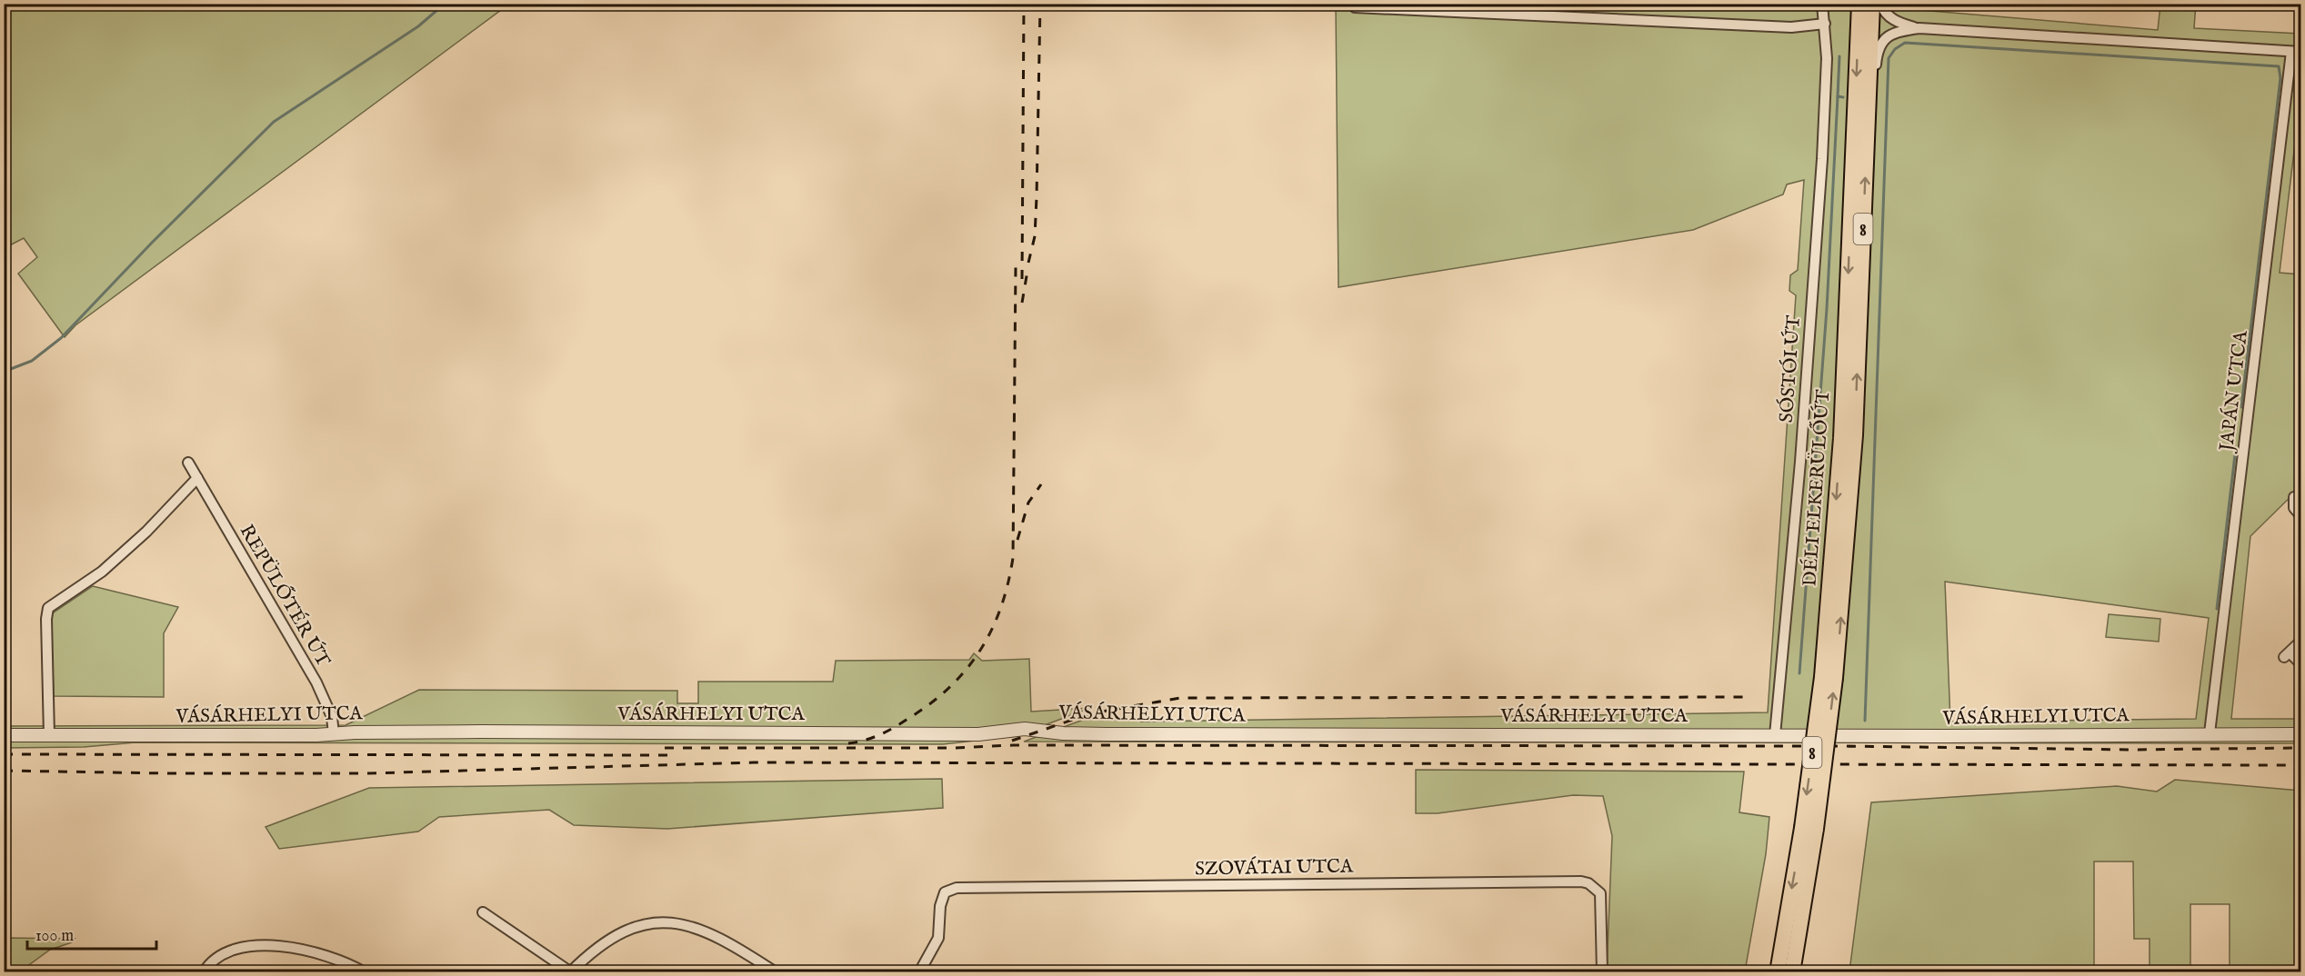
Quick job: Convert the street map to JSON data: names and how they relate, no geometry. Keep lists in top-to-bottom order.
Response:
{
  "streets": {
    "main road": ["8", "DÉLI ELKERÜLŐÚT"],
    "street": [
      "SÓSTÓI ÚT",
      "JAPÁN UTCA",
      "REPÜLŐTÉR ÚT",
      "VÁSÁRHELYI UTCA",
      "SZOVÁTAI UTCA"
    ]
  },
  "crossings": [
    ["SÓSTÓI ÚT", "VÁSÁRHELYI UTCA"],
    ["JAPÁN UTCA", "VÁSÁRHELYI UTCA"],
    ["REPÜLŐTÉR ÚT", "VÁSÁRHELYI UTCA"]
  ],
  "scale_bar": "100 m"
}
